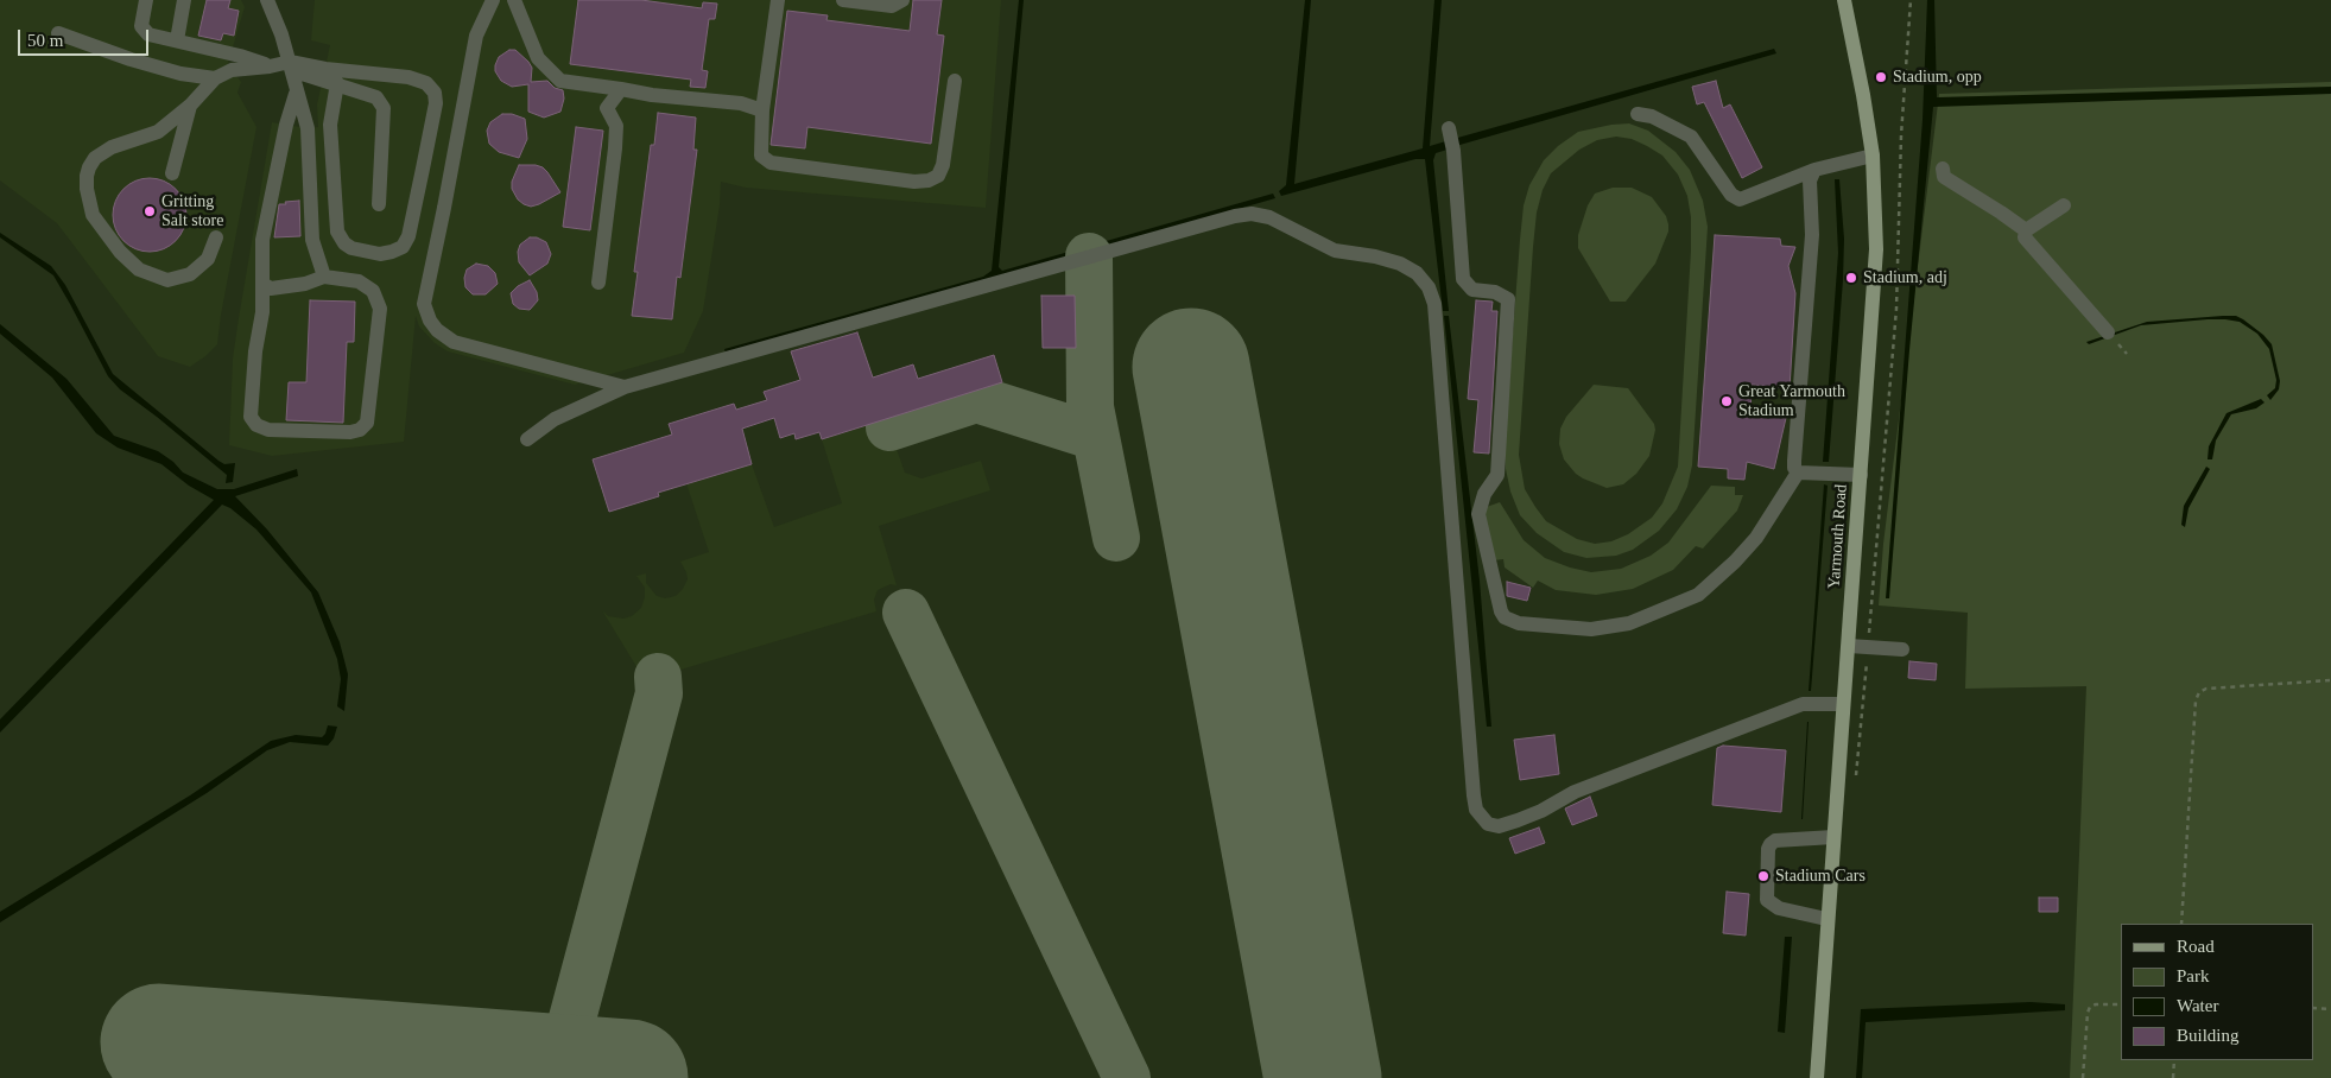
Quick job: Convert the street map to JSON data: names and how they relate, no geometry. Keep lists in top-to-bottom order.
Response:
{
  "streets": {
    "main road": ["Yarmouth Road"]
  },
  "places": [
    "Stadium, opp",
    "Gritting Salt store",
    "Stadium, adj",
    "Great Yarmouth Stadium",
    "Stadium Cars"
  ],
  "legend": [
    "Road",
    "Park",
    "Water",
    "Building"
  ],
  "scale_bar": "50 m"
}
